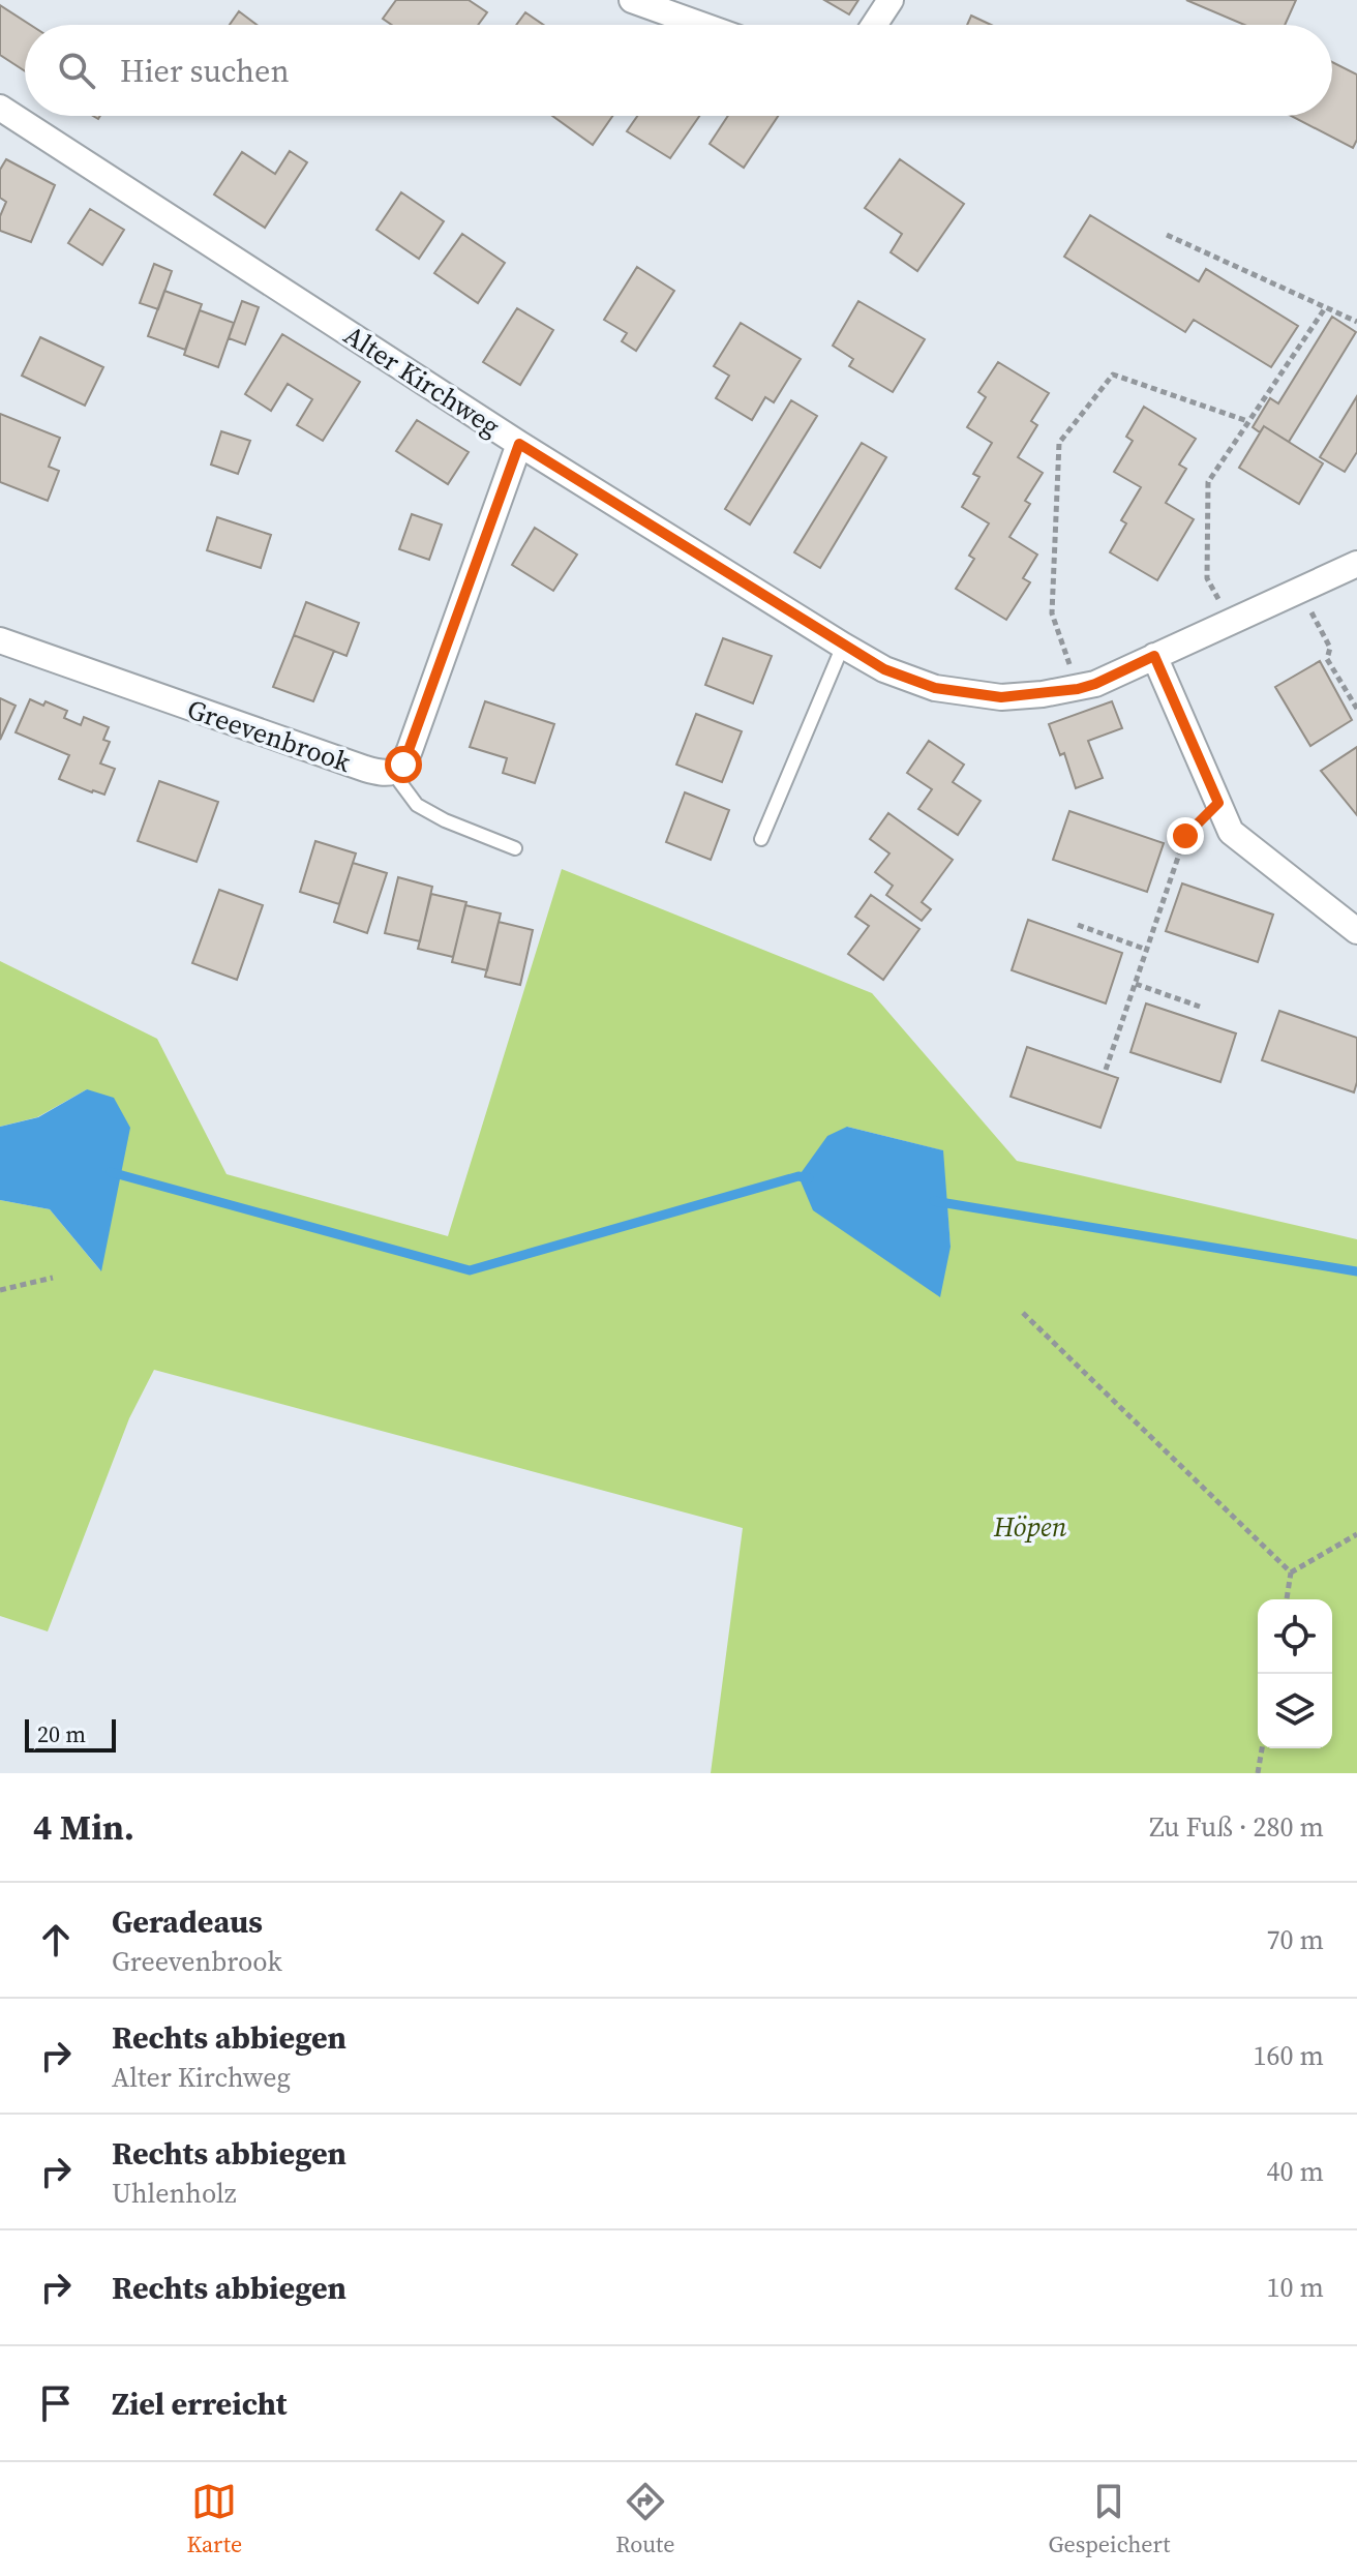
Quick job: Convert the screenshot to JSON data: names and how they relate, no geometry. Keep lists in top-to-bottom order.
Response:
{
  "streets": {
    "street": ["Alter Kirchweg", "Greevenbrook"]
  },
  "parks": ["Höpen"],
  "scale_bar": "20 m",
  "page": {
    "search": "Hier suchen",
    "scale": "20 m",
    "heading": ["4 Min.", "Zu Fuß · 280 m"],
    "list": [
      ["Geradeaus", "Greevenbrook", "70 m"],
      ["Rechts abbiegen", "Alter Kirchweg", "160 m"],
      ["Rechts abbiegen", "Uhlenholz", "40 m"],
      ["Rechts abbiegen", "10 m"],
      "Ziel erreicht"
    ],
    "nav": ["Karte", "Route", "Gespeichert"]
  }
}
